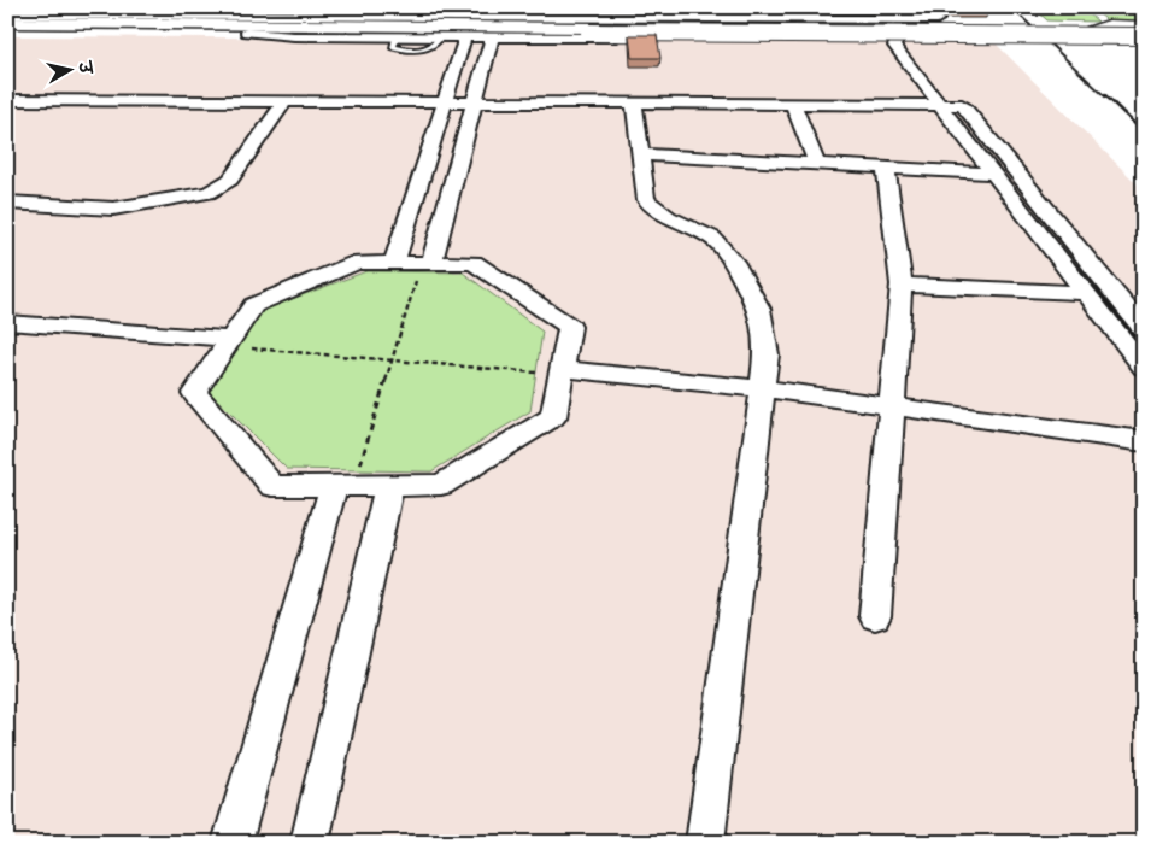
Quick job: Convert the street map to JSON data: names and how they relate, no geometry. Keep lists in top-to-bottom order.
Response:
{
  "north": "right"
}
